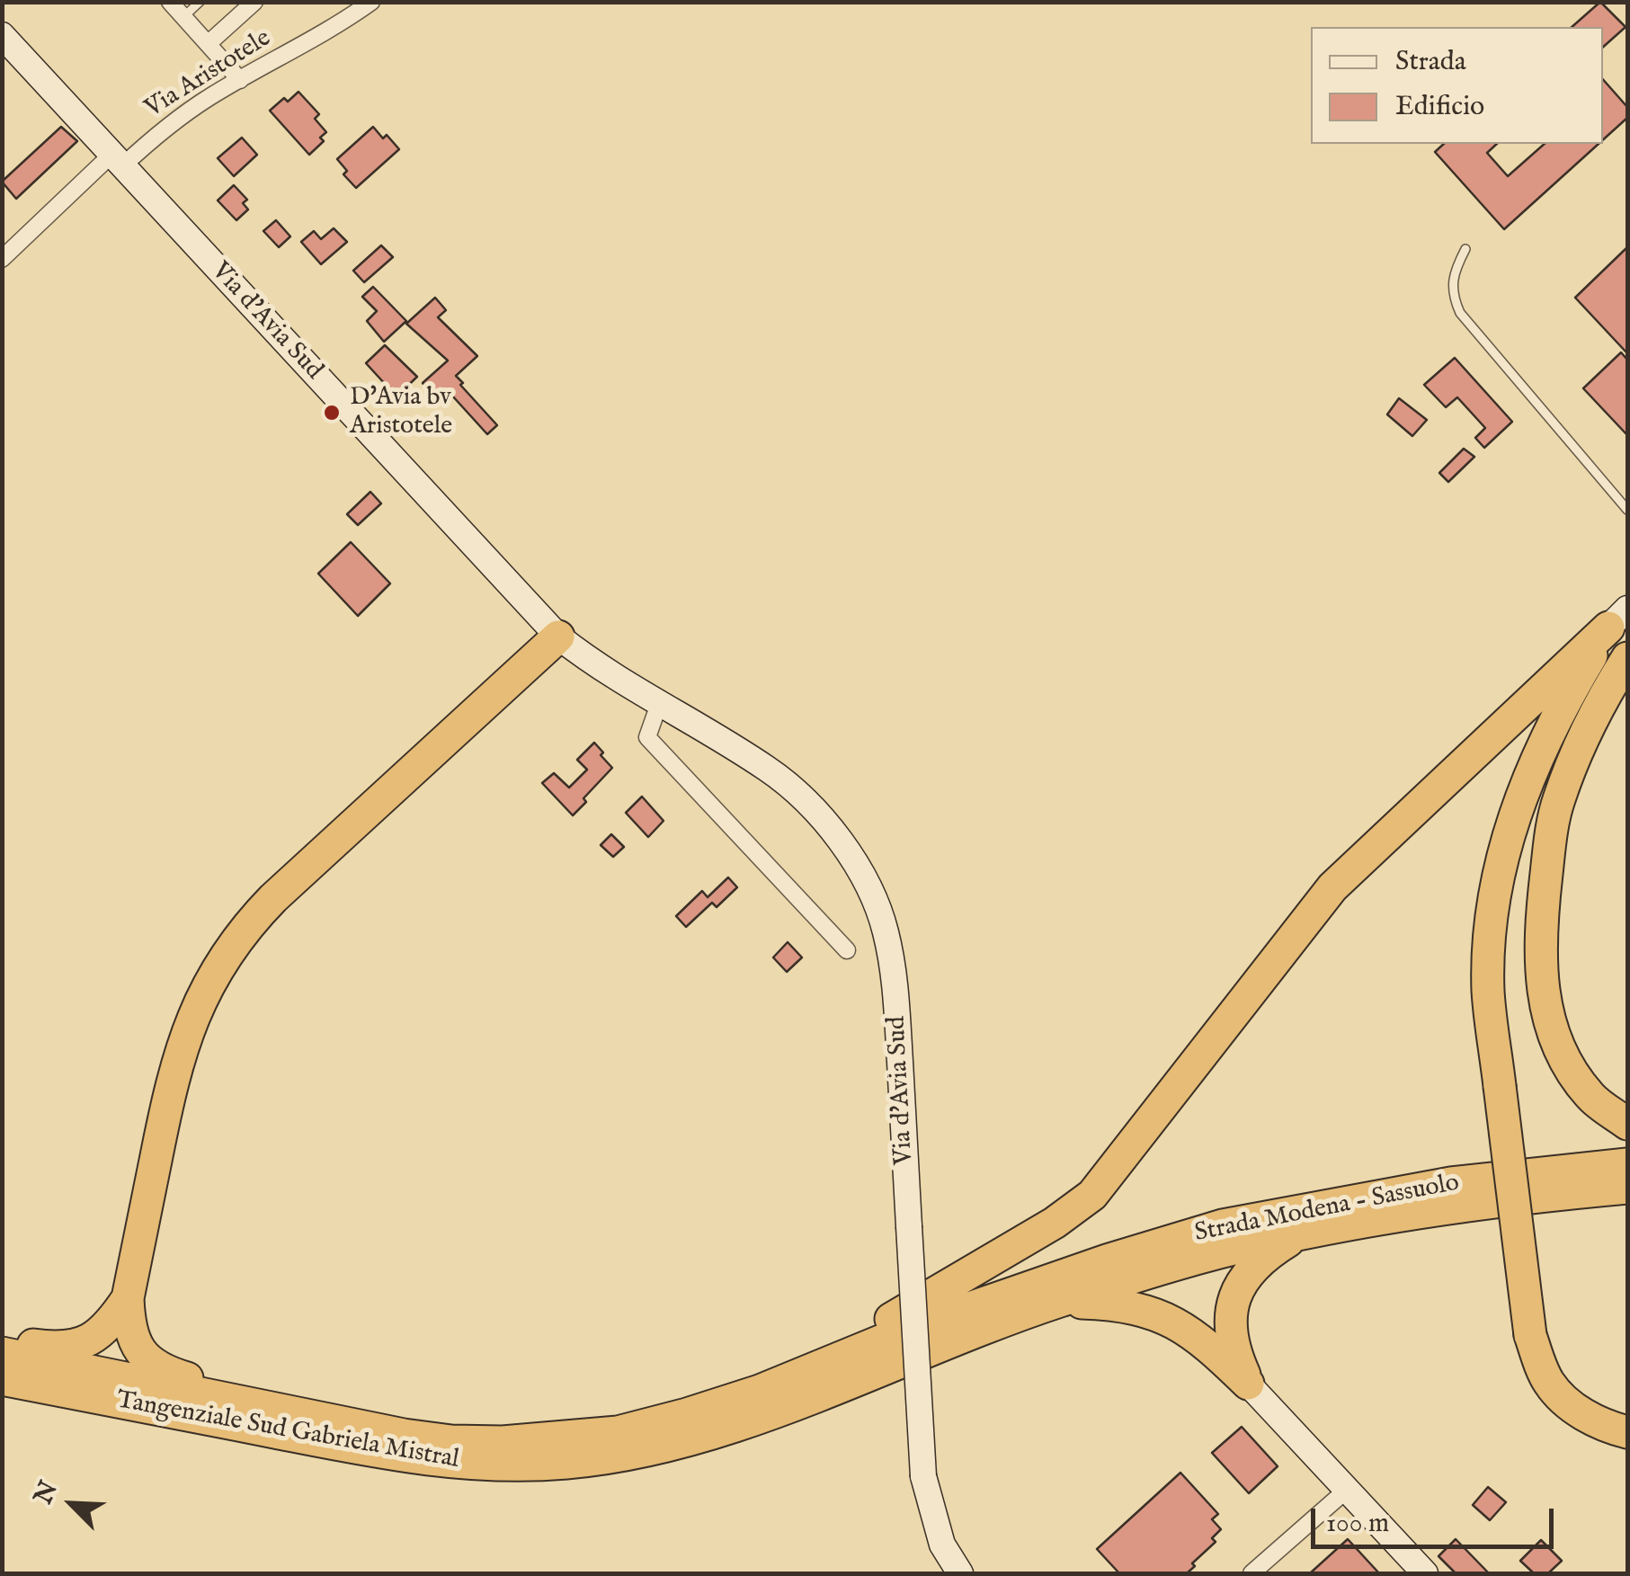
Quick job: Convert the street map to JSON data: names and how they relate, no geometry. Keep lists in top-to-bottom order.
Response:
{
  "streets": {
    "highway": ["Strada Modena - Sassuolo", "Tangenziale Sud Gabriela Mistral"],
    "street": ["Via Aristotele", "Via d'Avia Sud"]
  },
  "crossings": [
    ["Via Aristotele", "Via d'Avia Sud"],
    ["Strada Modena - Sassuolo", "Tangenziale Sud Gabriela Mistral"]
  ],
  "places": ["D'Avia bv Aristotele"],
  "legend": ["Strada", "Edificio"],
  "scale_bar": "100 m",
  "north": "top left"
}
